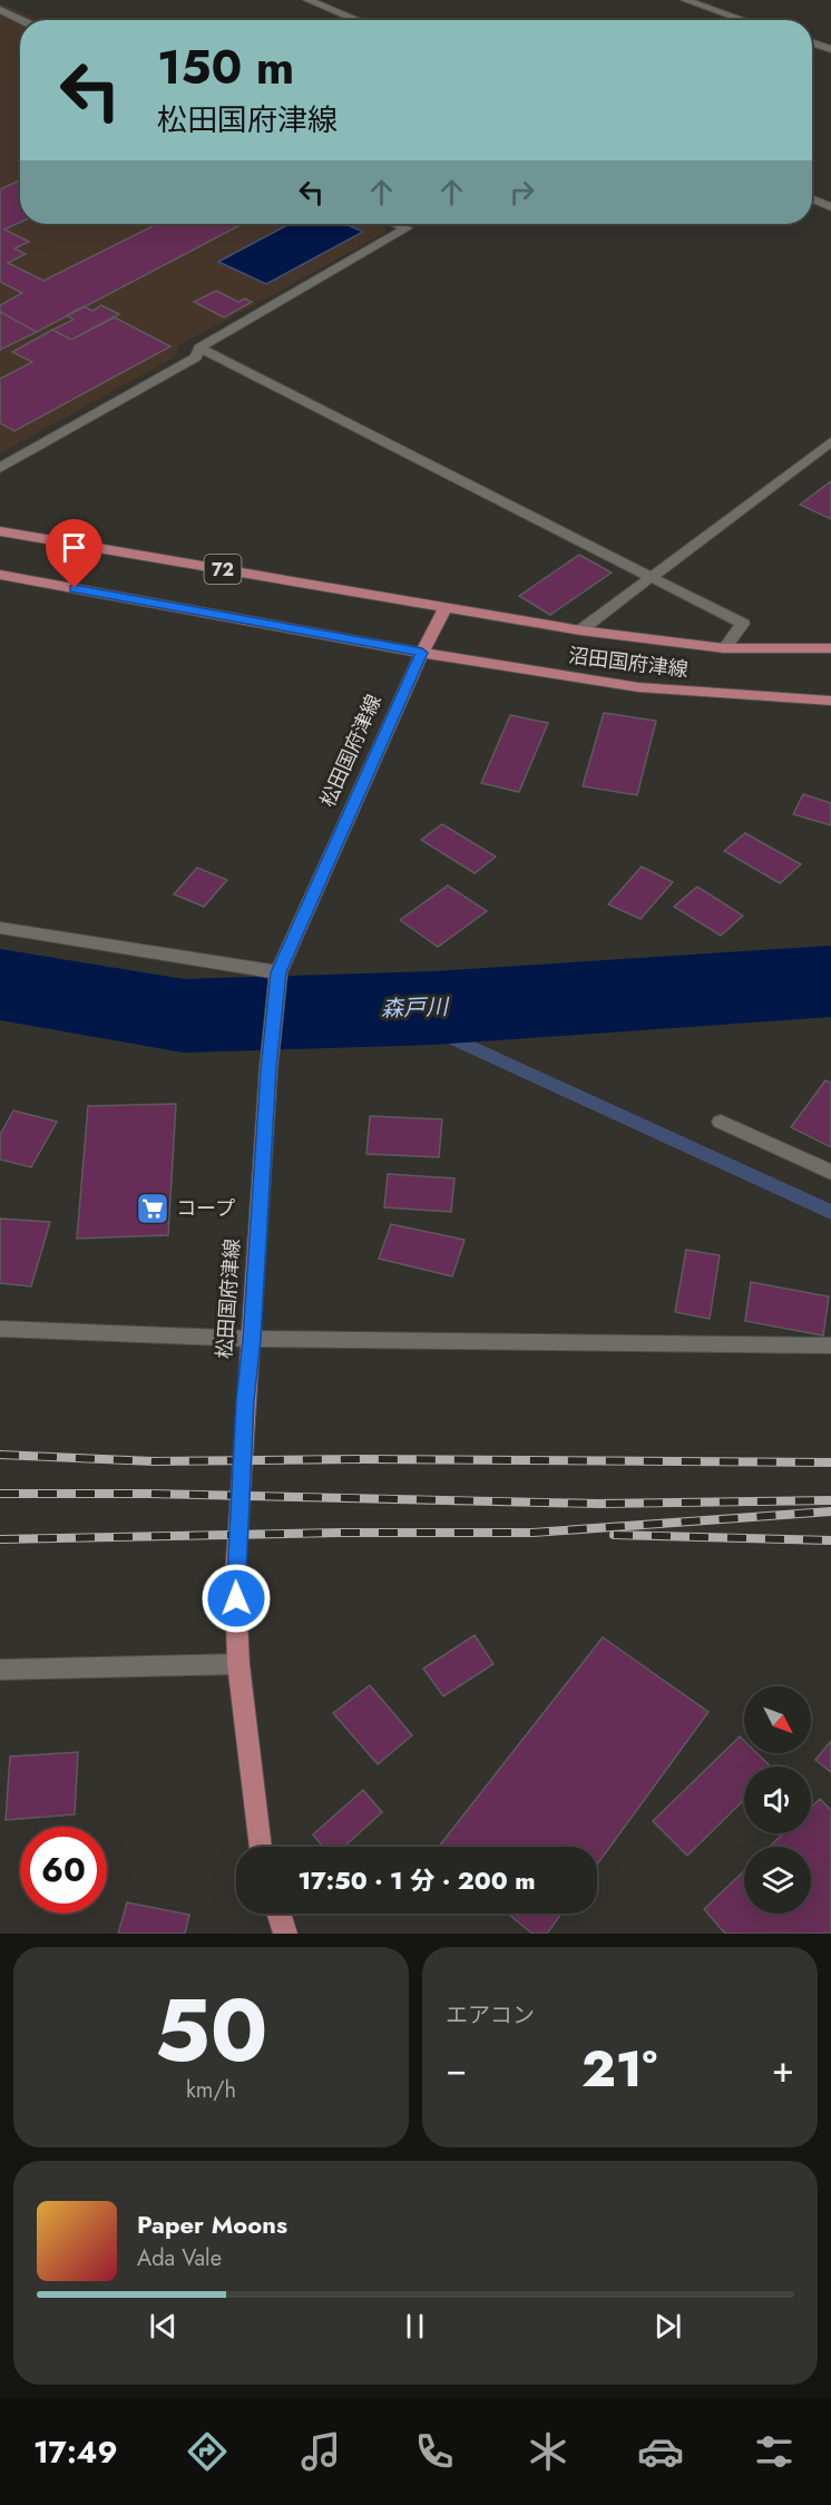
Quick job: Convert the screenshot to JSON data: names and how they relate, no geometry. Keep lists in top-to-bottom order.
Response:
{
  "streets": {
    "main road": ["72", "沼田国府津線", "松田国府津線"]
  },
  "crossings": [
    ["72", "沼田国府津線"],
    ["72", "松田国府津線"],
    ["沼田国府津線", "松田国府津線"]
  ],
  "water": ["森戸川"],
  "places": {
    "supermarket": ["コープ"]
  },
  "north": "bottom right",
  "page": {
    "turn": ["150 m", "松田国府津線"],
    "limit": "60",
    "trip": "17:50 · 1 分 · 200 m",
    "tile": [
      ["50", "km/h"],
      "エアコン"
    ],
    "heat": ["−", "21°", "+"],
    "song": ["Paper Moons", "Ada Vale"],
    "tabs": "17:49"
  }
}
